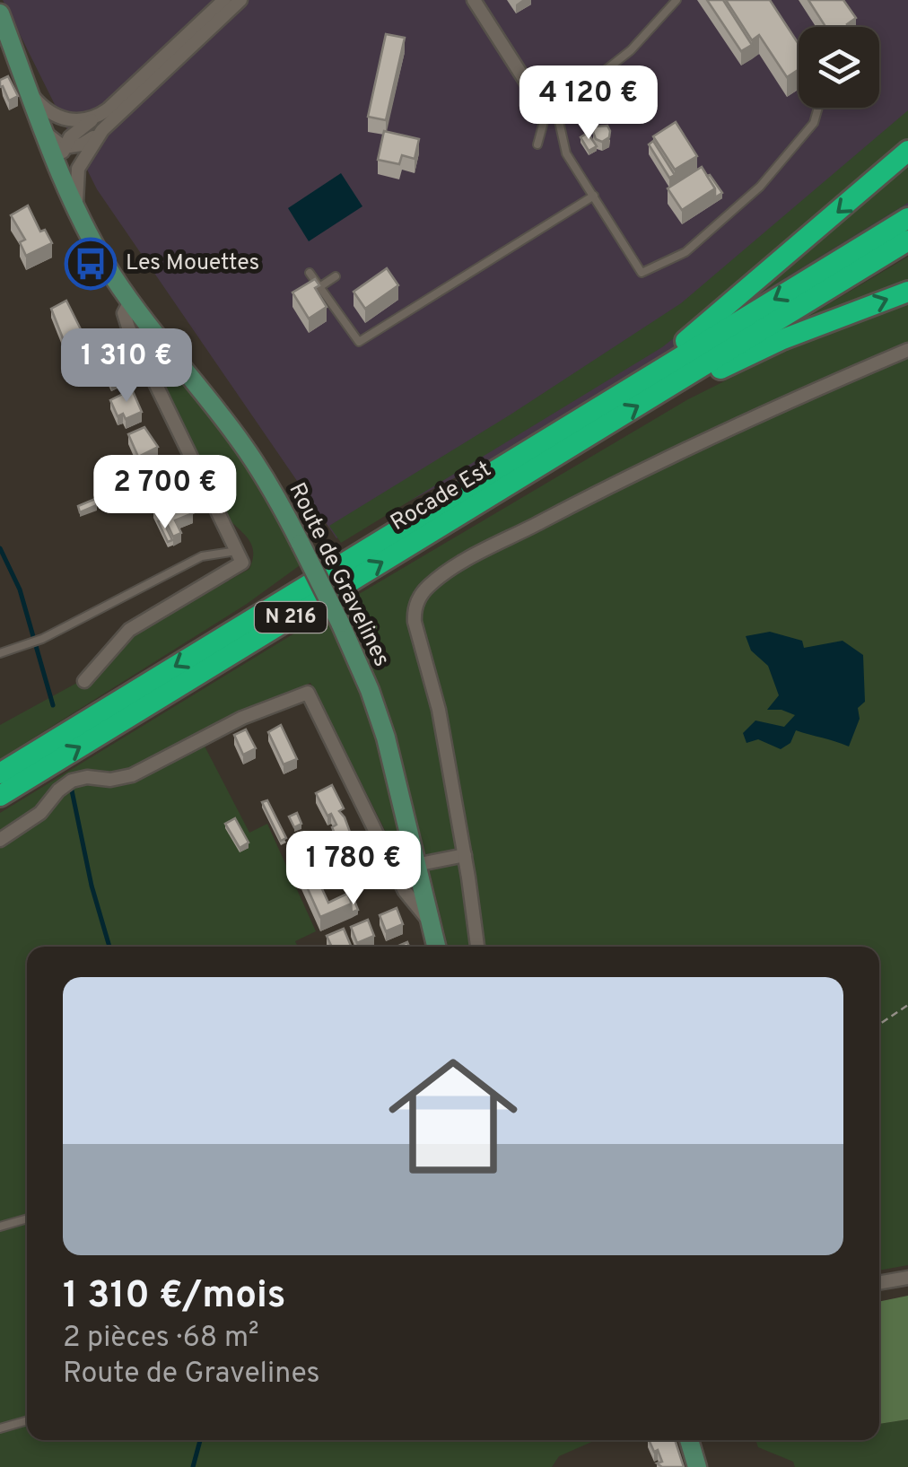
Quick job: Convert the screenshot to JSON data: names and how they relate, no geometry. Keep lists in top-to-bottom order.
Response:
{
  "streets": {
    "highway": ["Rocade Est", "N 216"],
    "main road": ["Route de Gravelines"]
  },
  "places": {
    "bus stop": ["Les Mouettes"]
  },
  "page": {
    "price": [
      "4 120 €",
      "1 310 €",
      "2 700 €",
      "1 780 €"
    ],
    "list": [
      {
        "name": "1 310 €/mois",
        "note": "2 pièces · 68 m² · Route de Gravelines"
      }
    ]
  }
}
